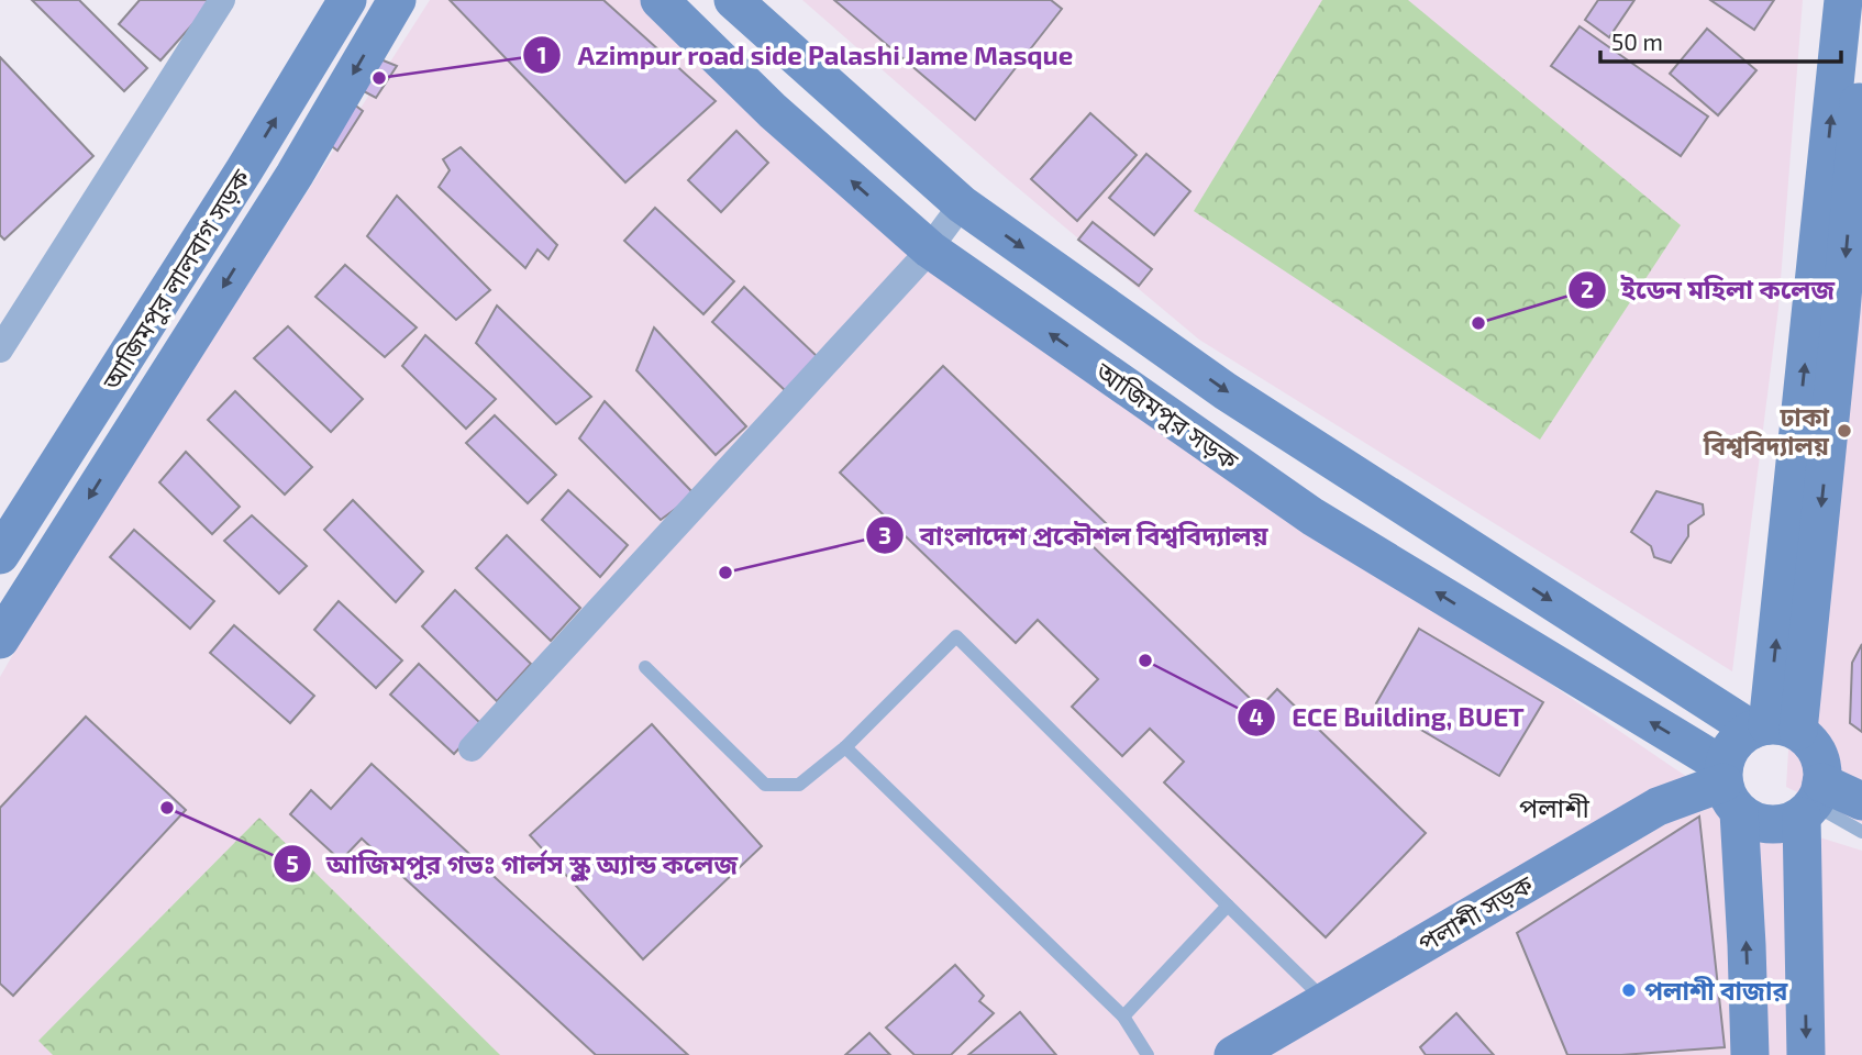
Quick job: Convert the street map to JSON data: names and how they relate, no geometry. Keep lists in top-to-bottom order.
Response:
{
  "streets": {
    "main road": ["আজিমপুর লালবাগ সড়ক", "আজিমপুর সড়ক", "পলাশী সড়ক"]
  },
  "crossings": [
    ["আজিমপুর সড়ক", "পলাশী সড়ক"]
  ],
  "districts": ["পলাশী"],
  "places": [
    "Azimpur road side Palashi Jame Masque",
    "ইডেন মহিলা কলেজ",
    "ঢাকা বিশ্ববিদ্যালয়",
    "বাংলাদেশ প্রকৌশল বিশ্ববিদ্যালয়",
    "ECE Building, BUET",
    "আজিমপুর গভঃ গার্লস স্কুল অ্যান্ড কলেজ",
    "পলাশী‌ বাজার"
  ],
  "scale_bar": "50 m"
}
